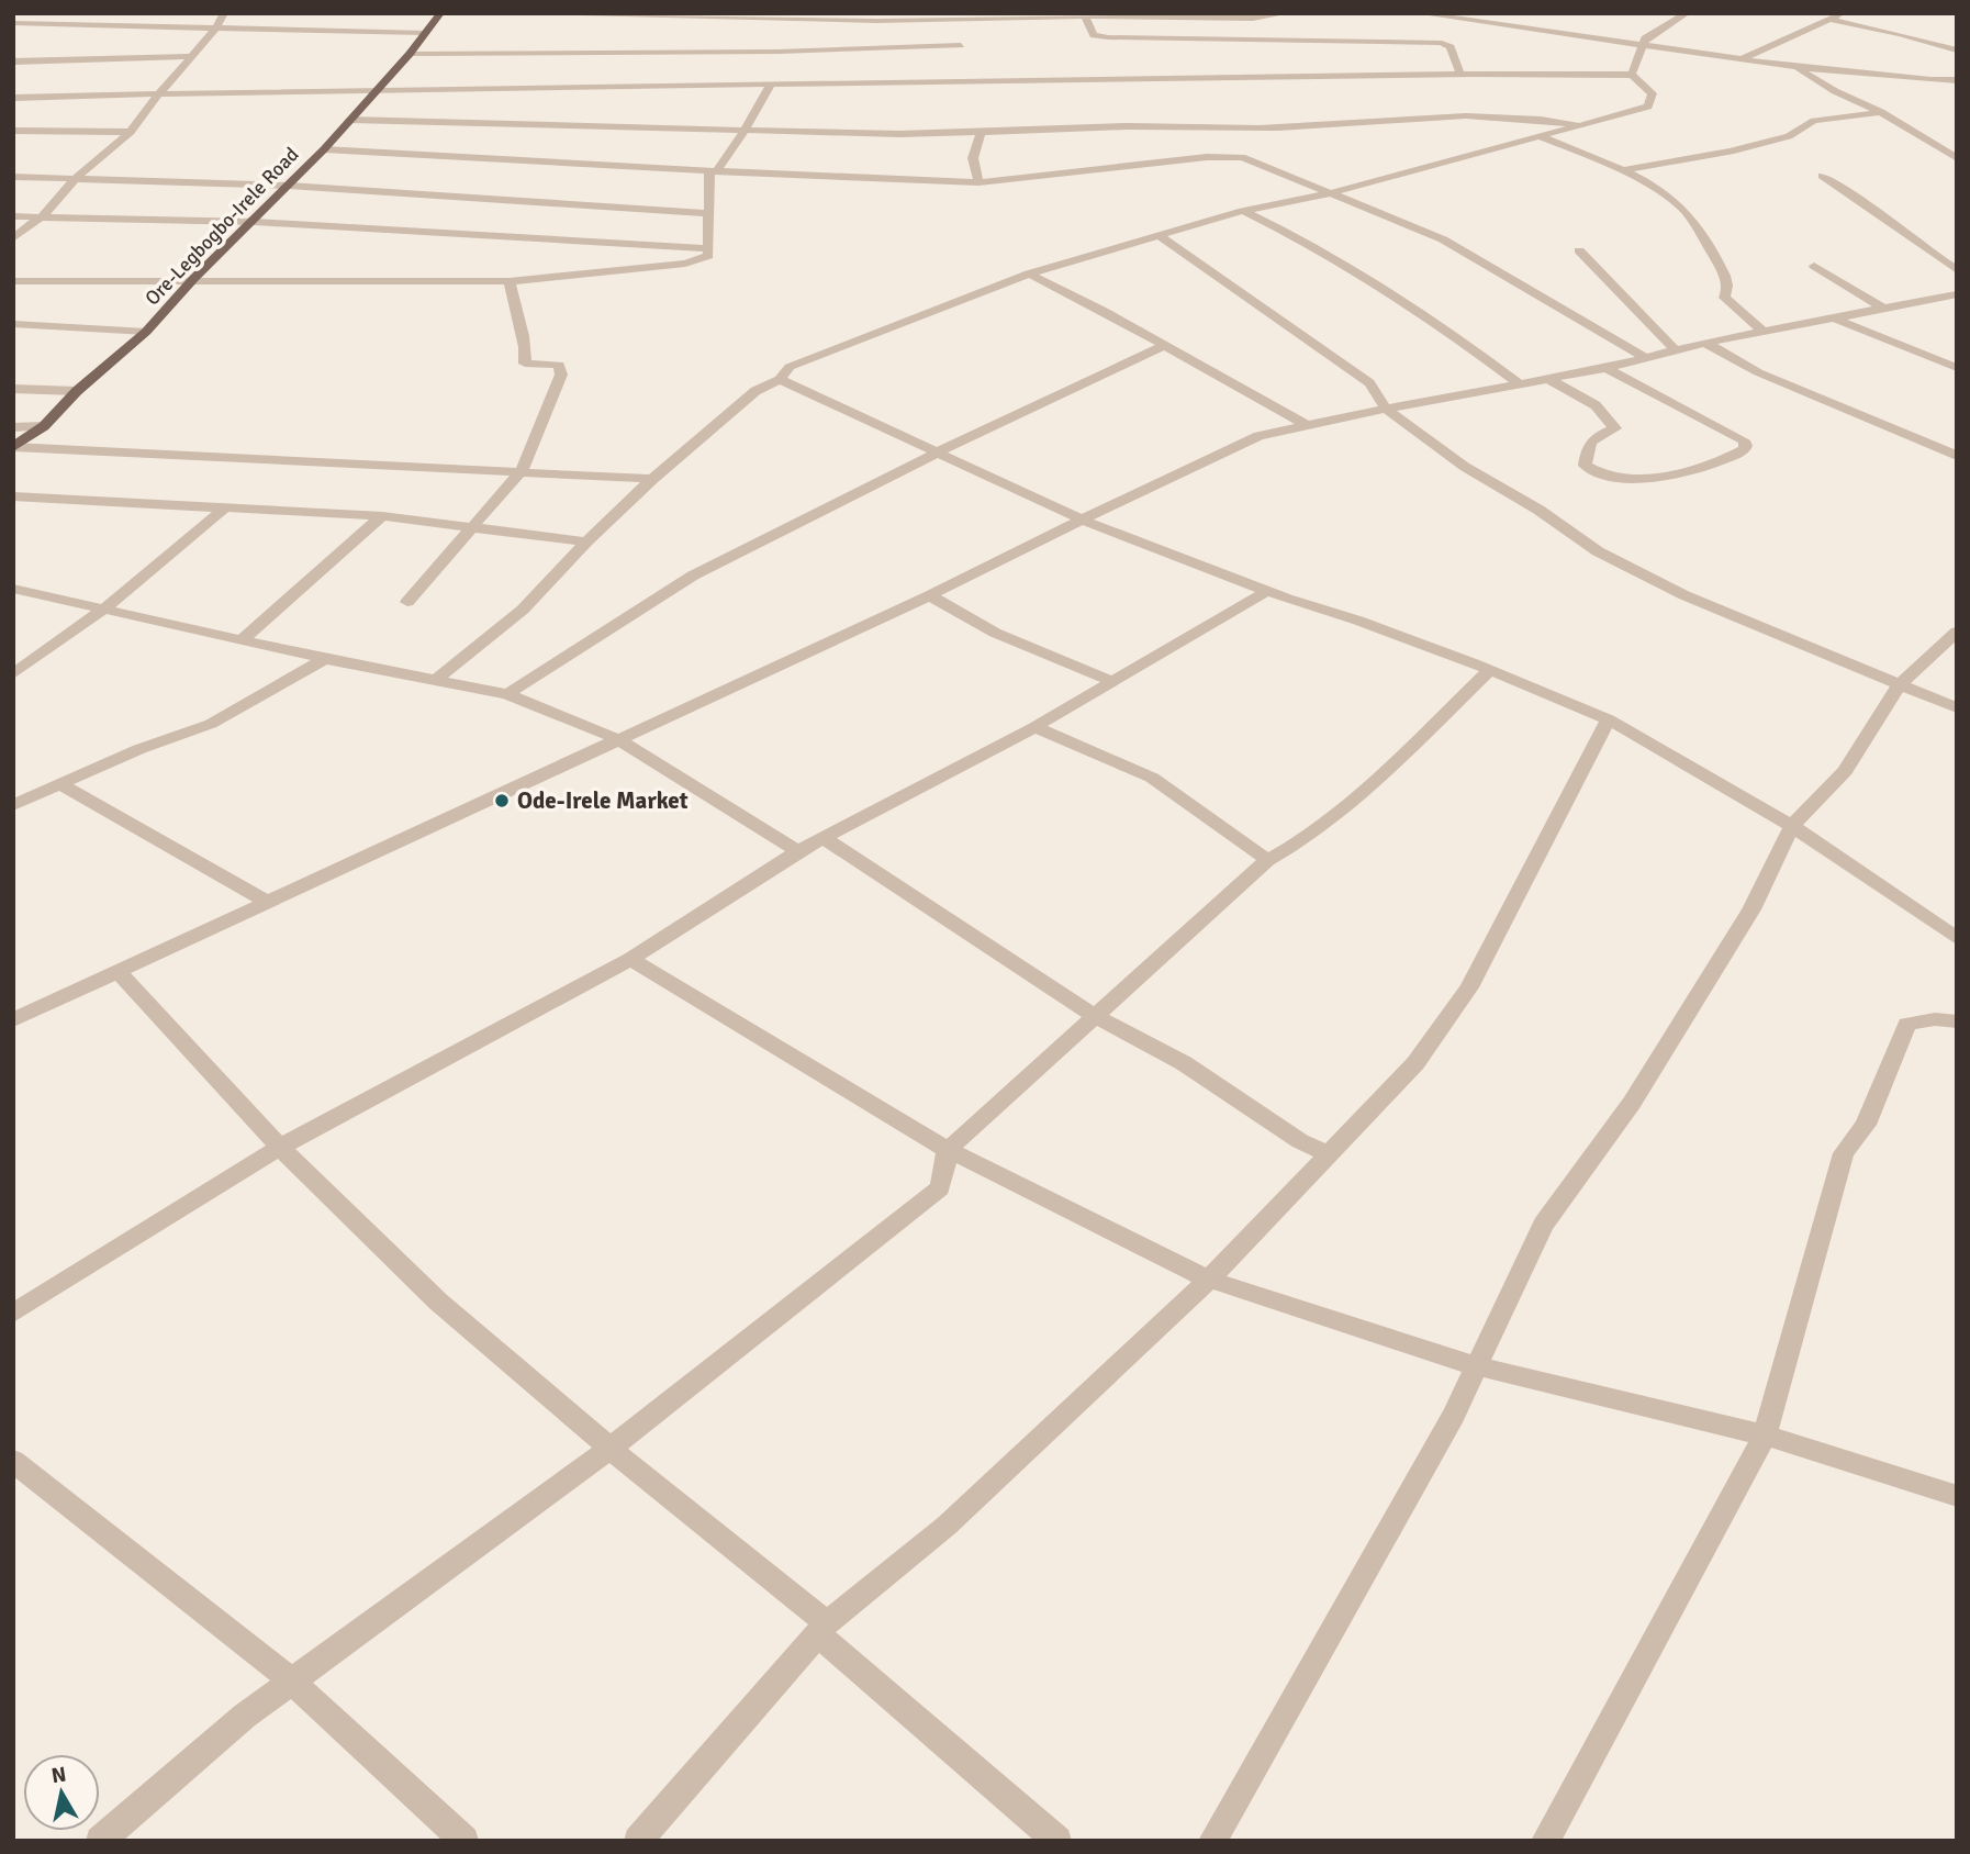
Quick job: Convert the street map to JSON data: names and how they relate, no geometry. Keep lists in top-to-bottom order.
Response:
{
  "streets": {
    "main road": ["Ore-Legbogbo-Irele Road"]
  },
  "places": ["Ode-Irele Market"],
  "north": "top"
}
